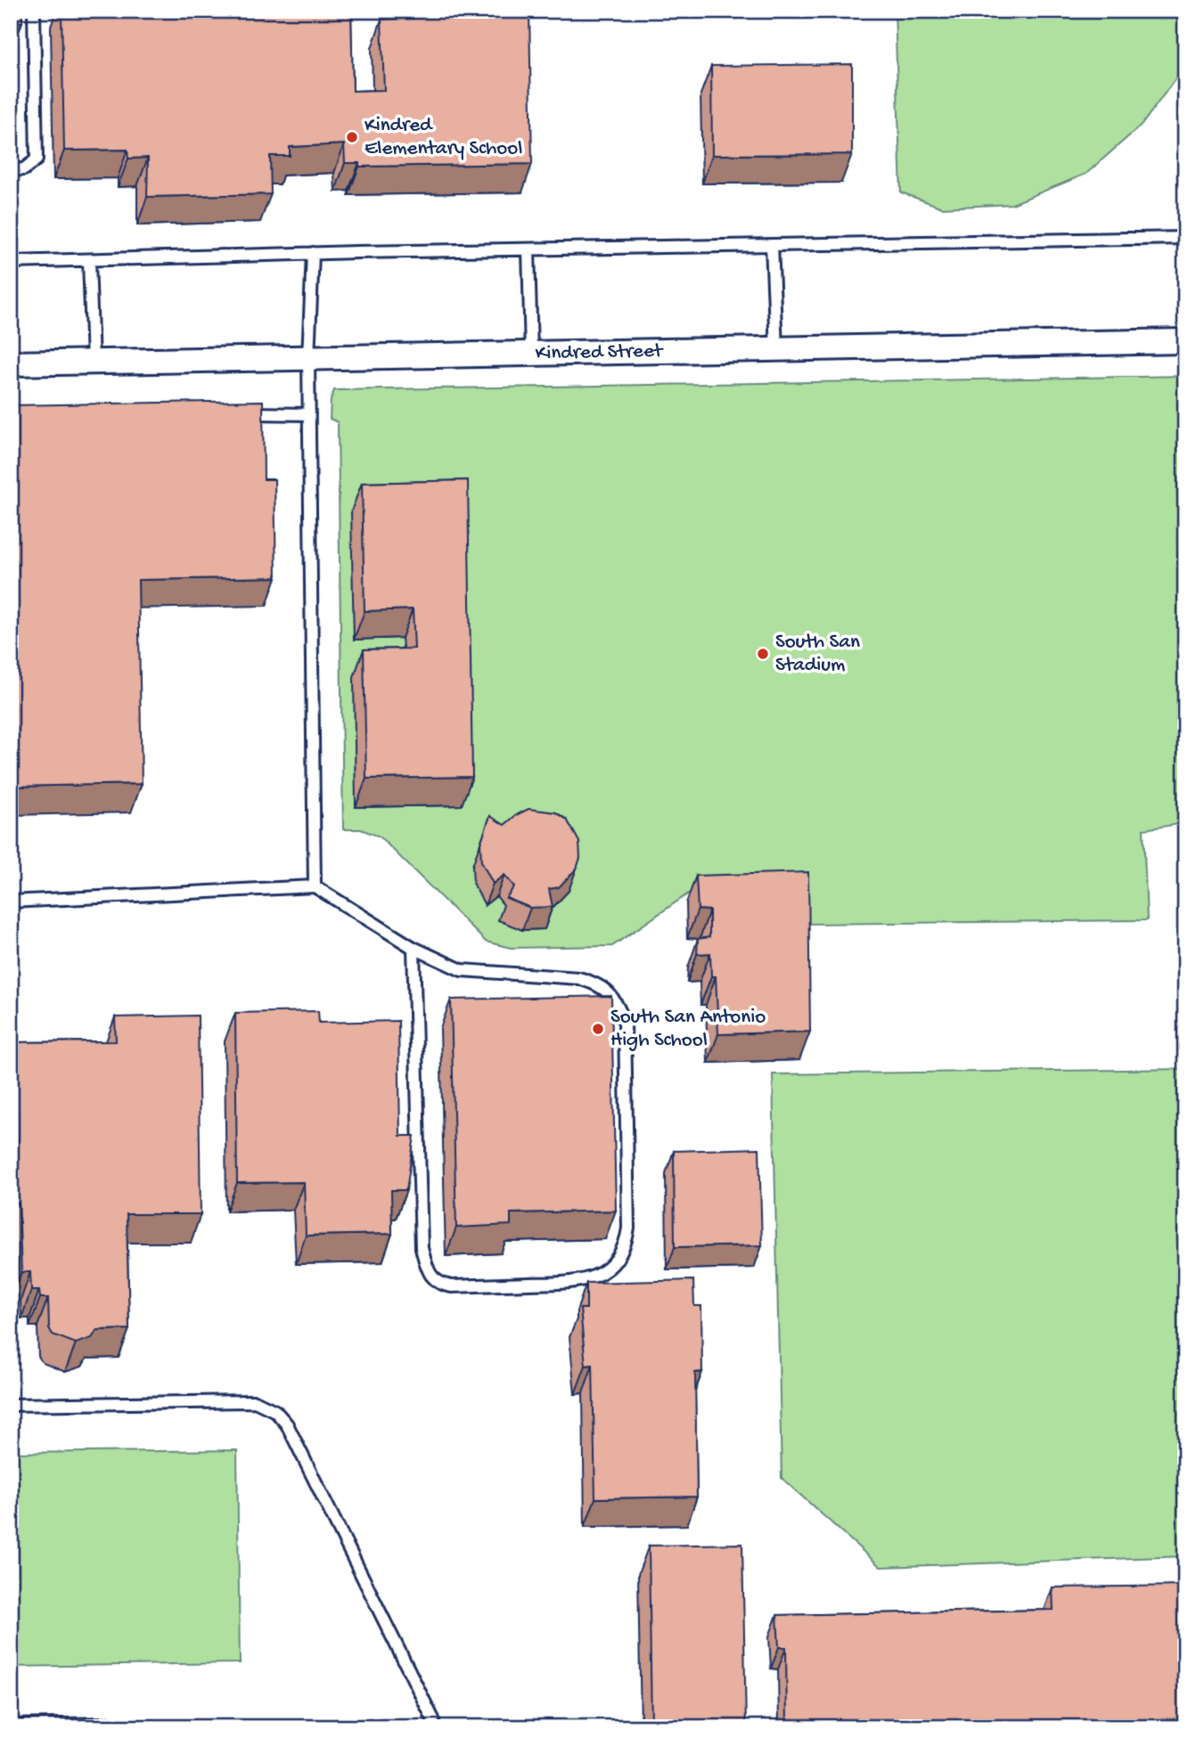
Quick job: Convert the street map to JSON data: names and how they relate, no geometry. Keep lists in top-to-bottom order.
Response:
{
  "streets": {
    "street": ["Kindred Street"]
  },
  "places": ["Kindred Elementary School", "South San Stadium", "South San Antonio High School"]
}
